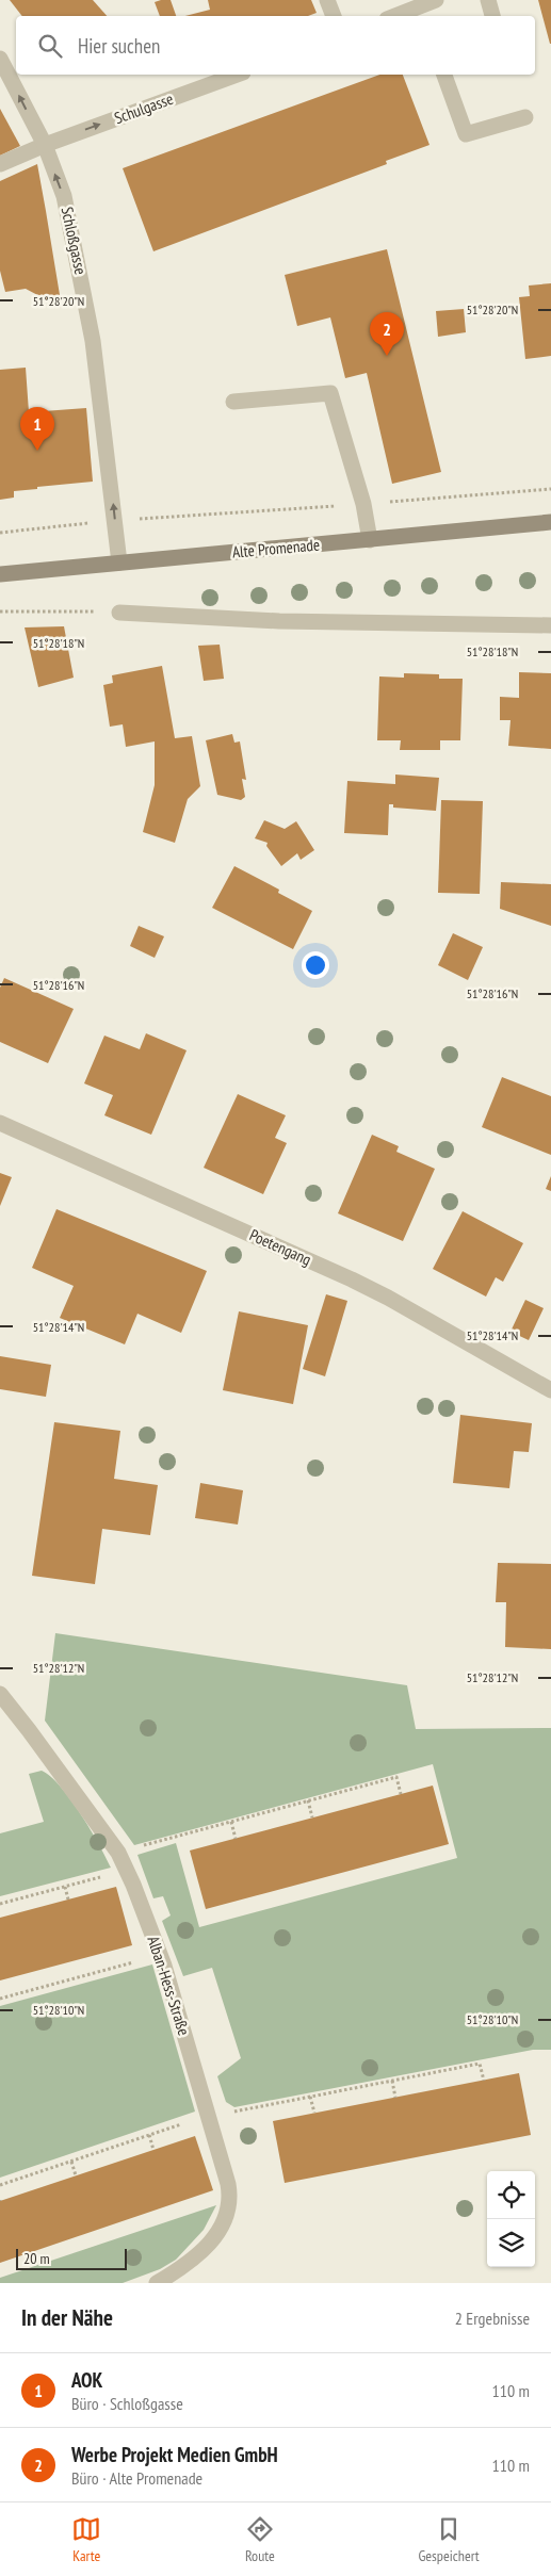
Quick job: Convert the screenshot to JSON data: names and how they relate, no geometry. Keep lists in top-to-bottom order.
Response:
{
  "streets": {
    "main road": ["Alte Promenade"],
    "street": [
      "Schulgasse",
      "Schloßgasse",
      "Poetengang",
      "Alban-Hess-Straße"
    ]
  },
  "crossings": [
    ["Schulgasse", "Schloßgasse"],
    ["Schloßgasse", "Alte Promenade"]
  ],
  "one_way": ["Schulgasse", "Schloßgasse"],
  "scale_bar": "20 m",
  "page": {
    "search": "Hier suchen",
    "pins": ["2", "1"],
    "scale": "20 m",
    "heading": ["In der Nähe", "2 Ergebnisse"],
    "list": [
      {
        "mark": "1",
        "name": "AOK",
        "note": "Büro · Schloßgasse",
        "value": "110 m"
      },
      {
        "mark": "2",
        "name": "Werbe Projekt Medien GmbH",
        "note": "Büro · Alte Promenade",
        "value": "110 m"
      }
    ],
    "nav": ["Karte", "Route", "Gespeichert"]
  },
  "coordinates": [
    "51°28'20\"N",
    "51°28'18\"N",
    "51°28'16\"N",
    "51°28'14\"N",
    "51°28'12\"N",
    "51°28'10\"N"
  ]
}
